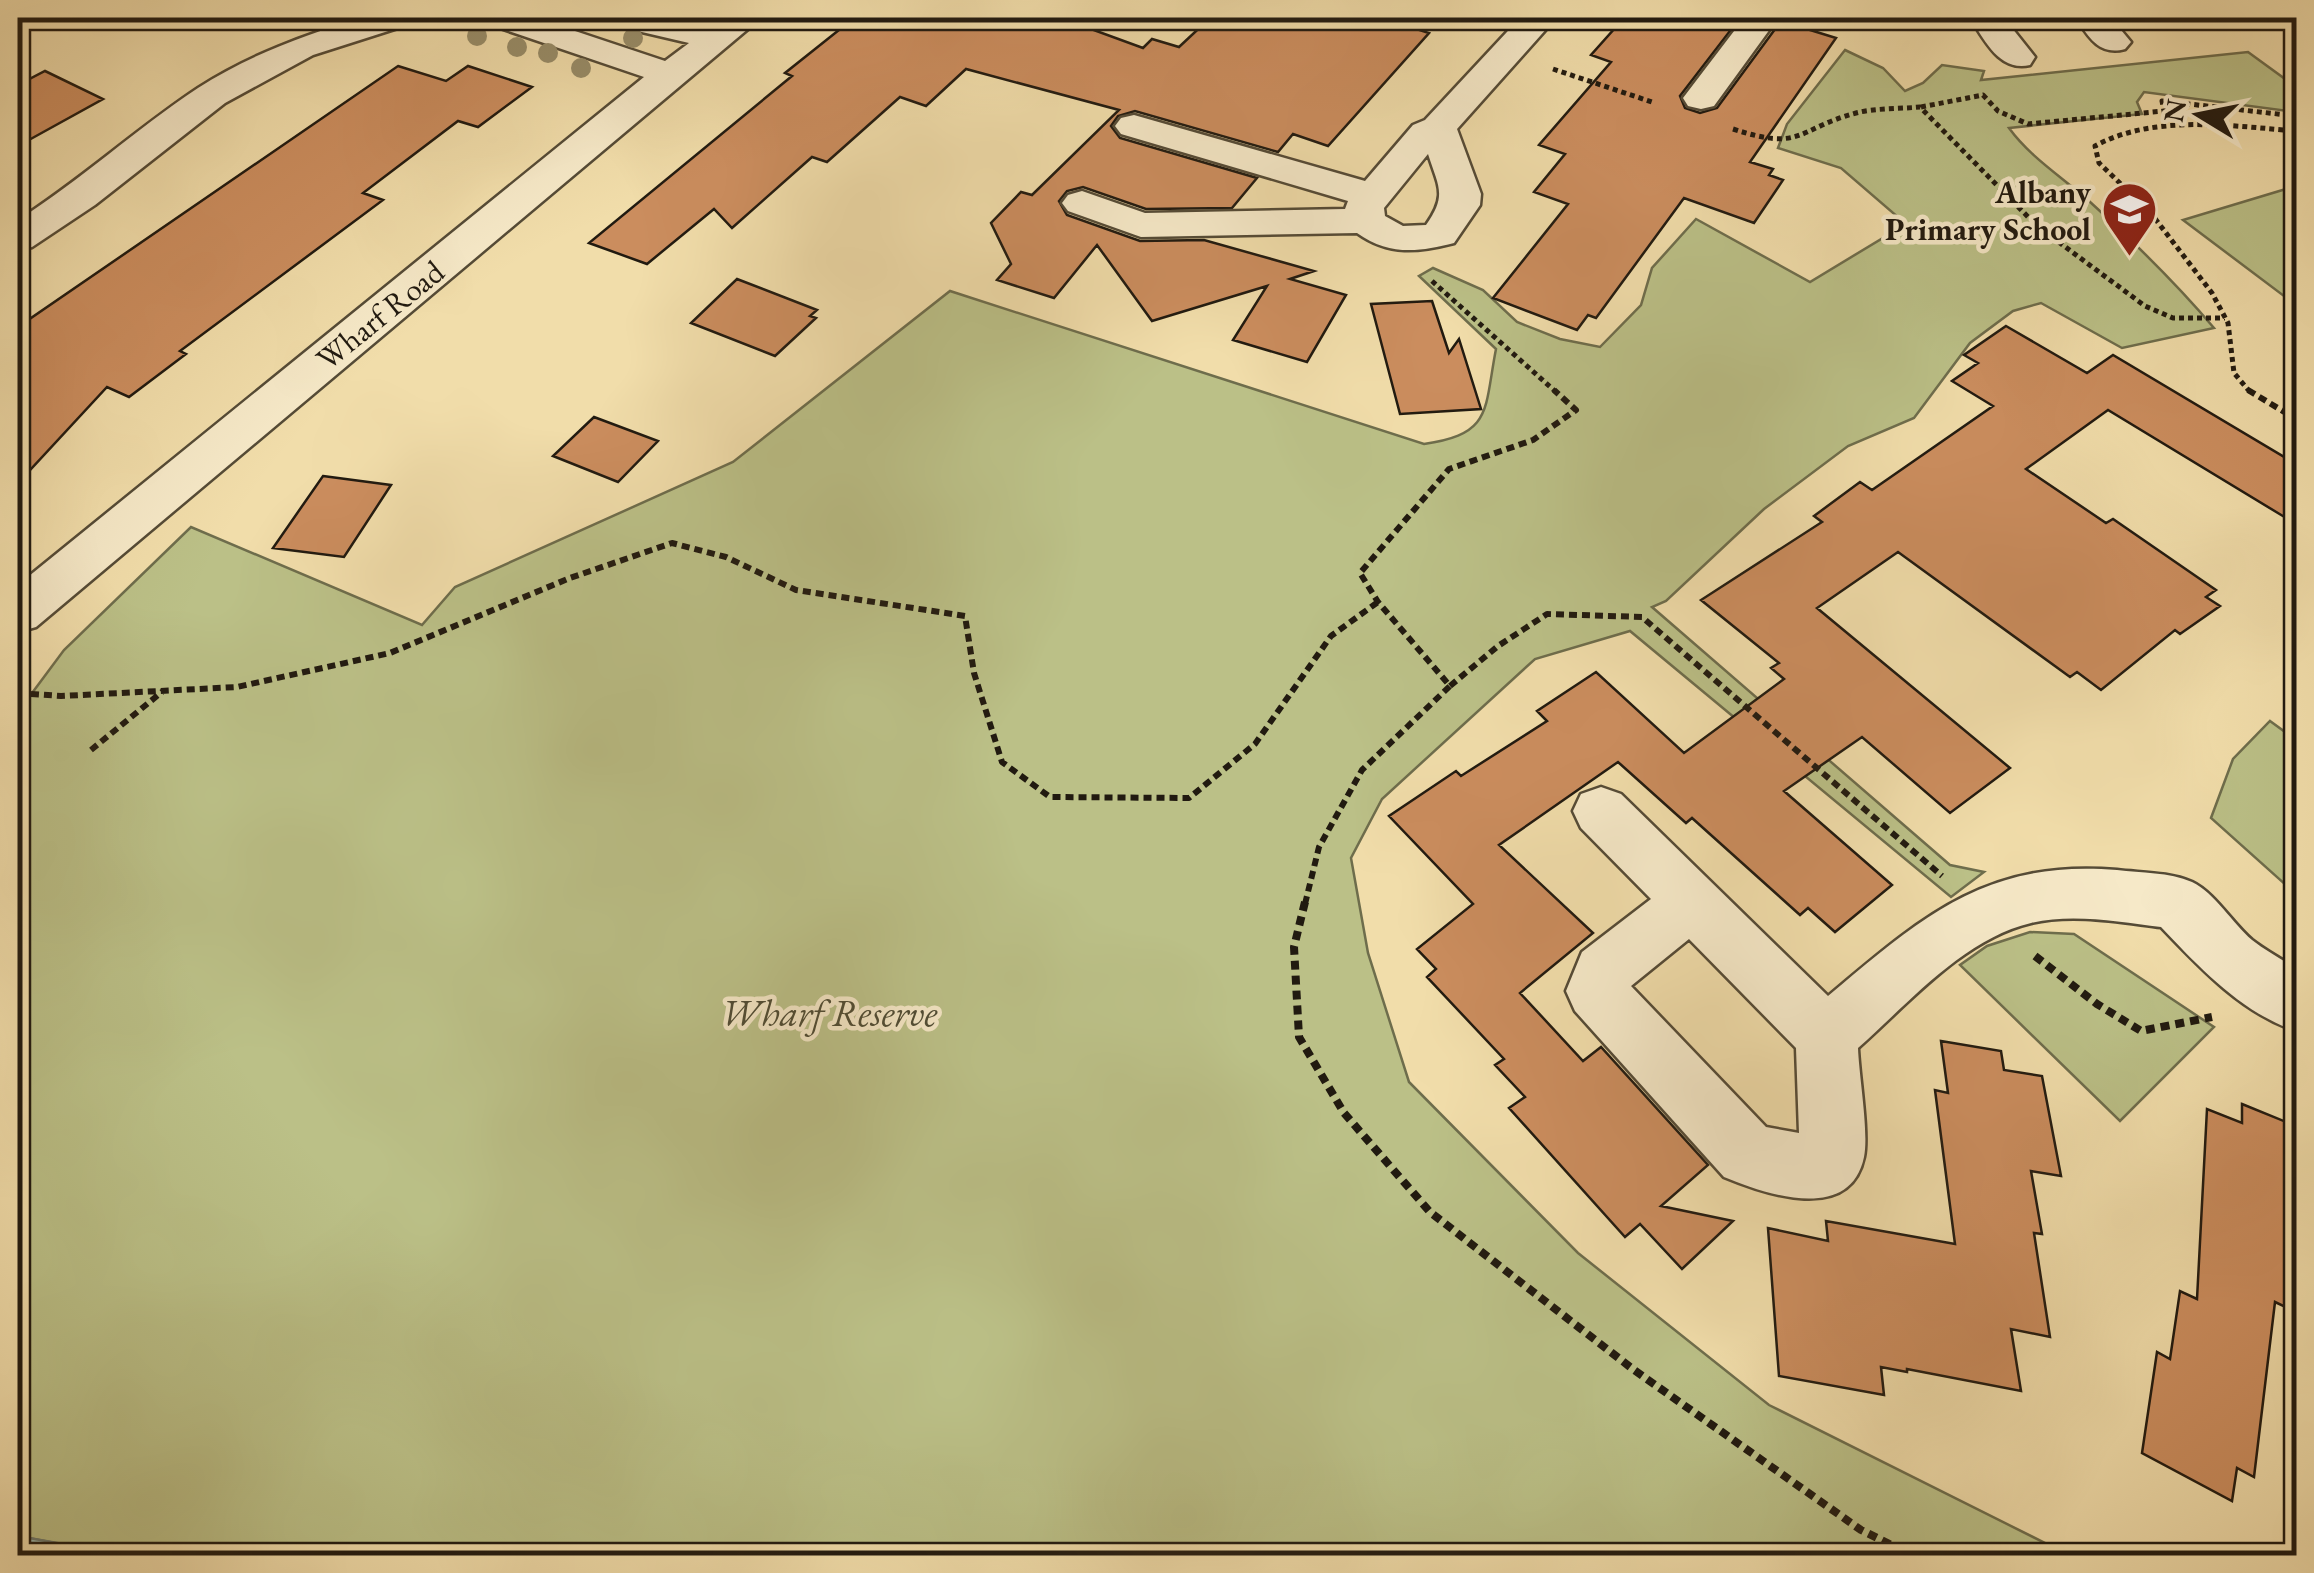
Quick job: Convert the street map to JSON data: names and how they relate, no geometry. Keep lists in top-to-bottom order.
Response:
{
  "streets": {
    "street": ["Wharf Road"]
  },
  "parks": ["Wharf Reserve"],
  "places": {
    "school or university": ["Albany Primary School"]
  },
  "north": "left"
}
